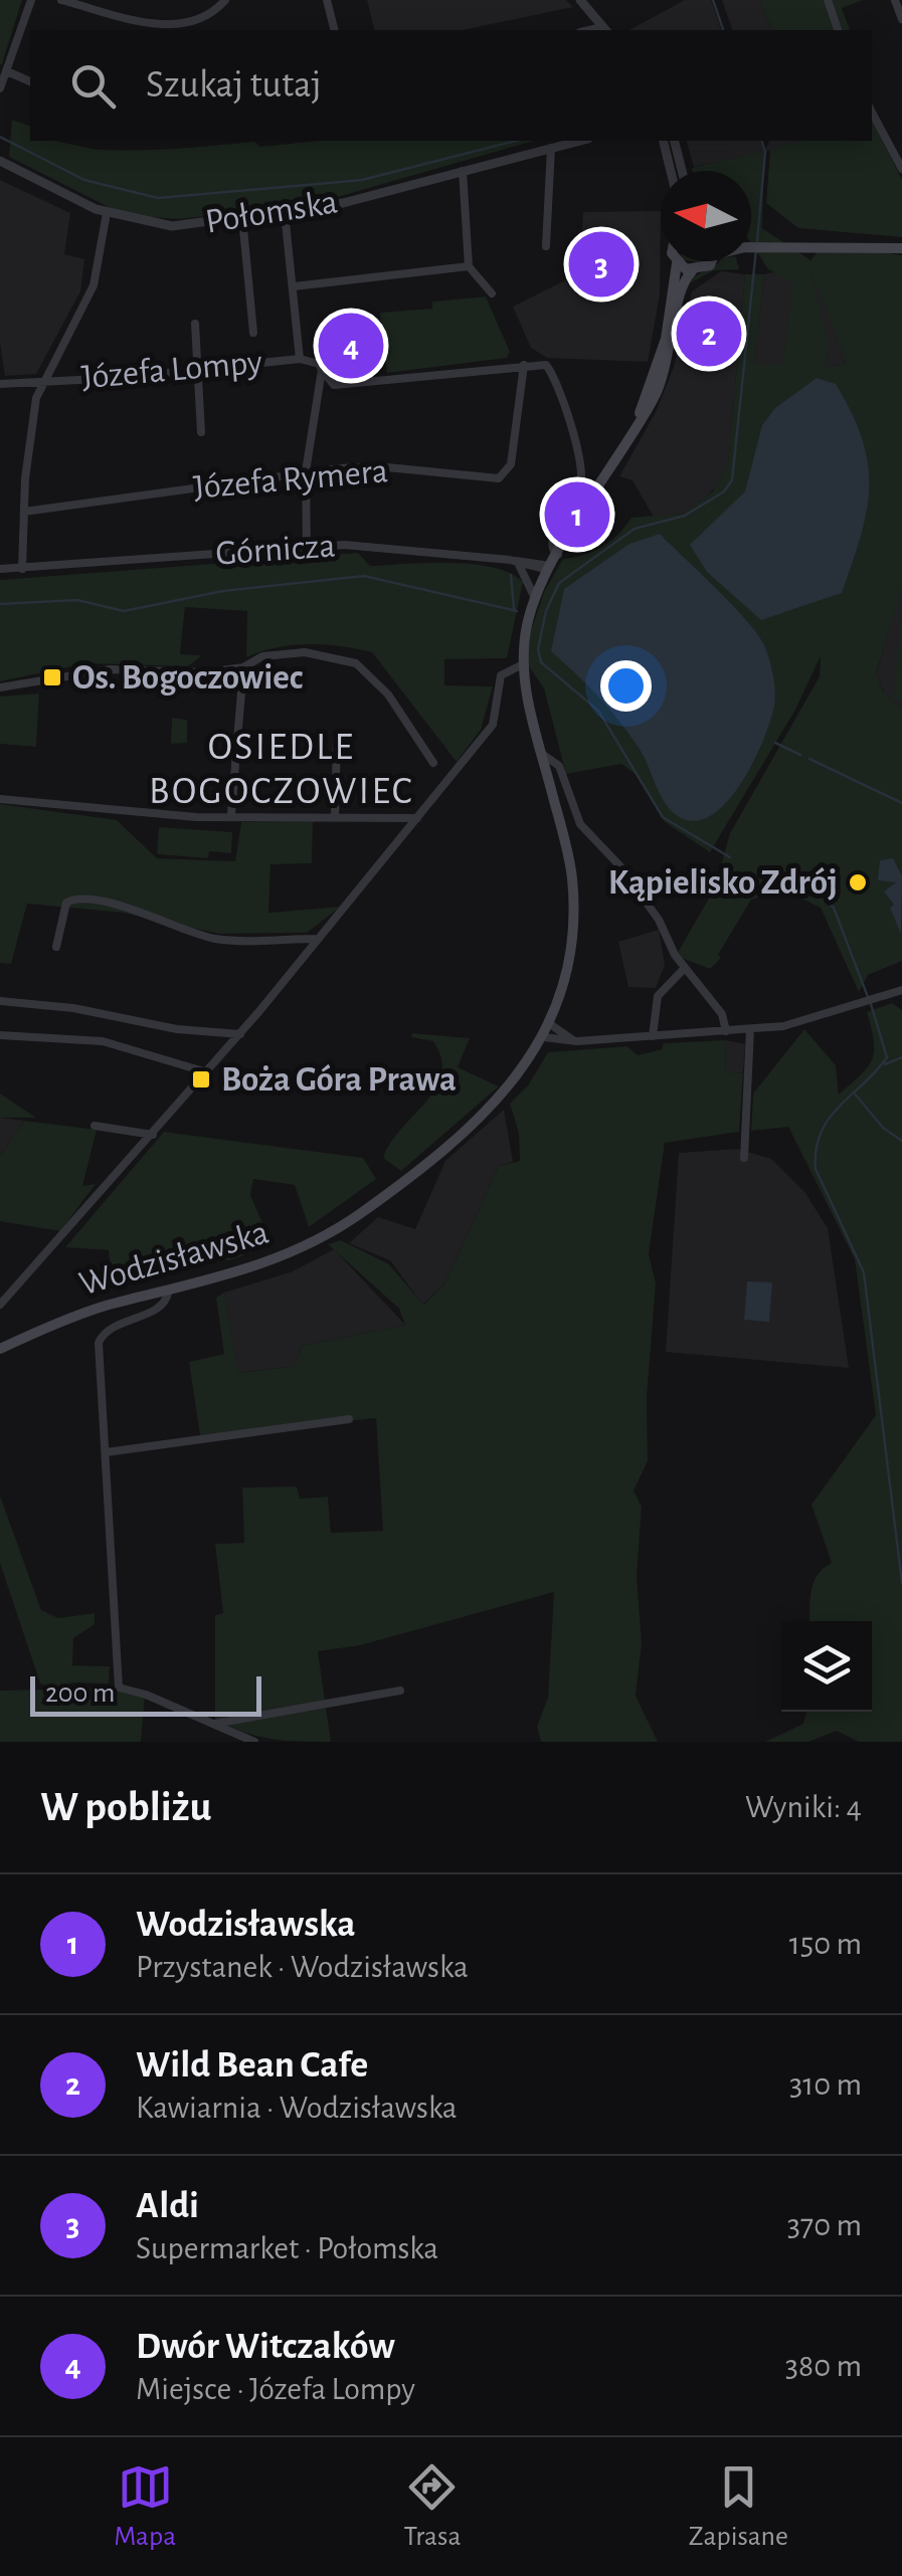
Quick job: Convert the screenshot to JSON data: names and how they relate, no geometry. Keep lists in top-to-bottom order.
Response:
{
  "streets": {
    "main road": ["Wodzisławska"],
    "street": [
      "Połomska",
      "Józefa Lompy",
      "Józefa Rymera",
      "Górnicza"
    ]
  },
  "crossings": [
    ["Górnicza", "Wodzisławska"]
  ],
  "districts": ["OSIEDLE BOGOCZOWIEC"],
  "places": {
    "transit": ["Os. Bogoczowiec", "Boża Góra Prawa"],
    "other": ["Kąpielisko Zdrój"]
  },
  "scale_bar": "200 m",
  "north": "left",
  "page": {
    "search": "Szukaj tutaj",
    "pins": [
      "3",
      "2",
      "4",
      "1"
    ],
    "scale": "200 m",
    "heading": ["W pobliżu", "Wyniki: 4"],
    "list": [
      {
        "mark": "1",
        "name": "Wodzisławska",
        "note": "Przystanek · Wodzisławska",
        "value": "150 m"
      },
      {
        "mark": "2",
        "name": "Wild Bean Cafe",
        "note": "Kawiarnia · Wodzisławska",
        "value": "310 m"
      },
      {
        "mark": "3",
        "name": "Aldi",
        "note": "Supermarket · Połomska",
        "value": "370 m"
      },
      {
        "mark": "4",
        "name": "Dwór Witczaków",
        "note": "Miejsce · Józefa Lompy",
        "value": "380 m"
      }
    ],
    "nav": ["Mapa", "Trasa", "Zapisane"]
  }
}
